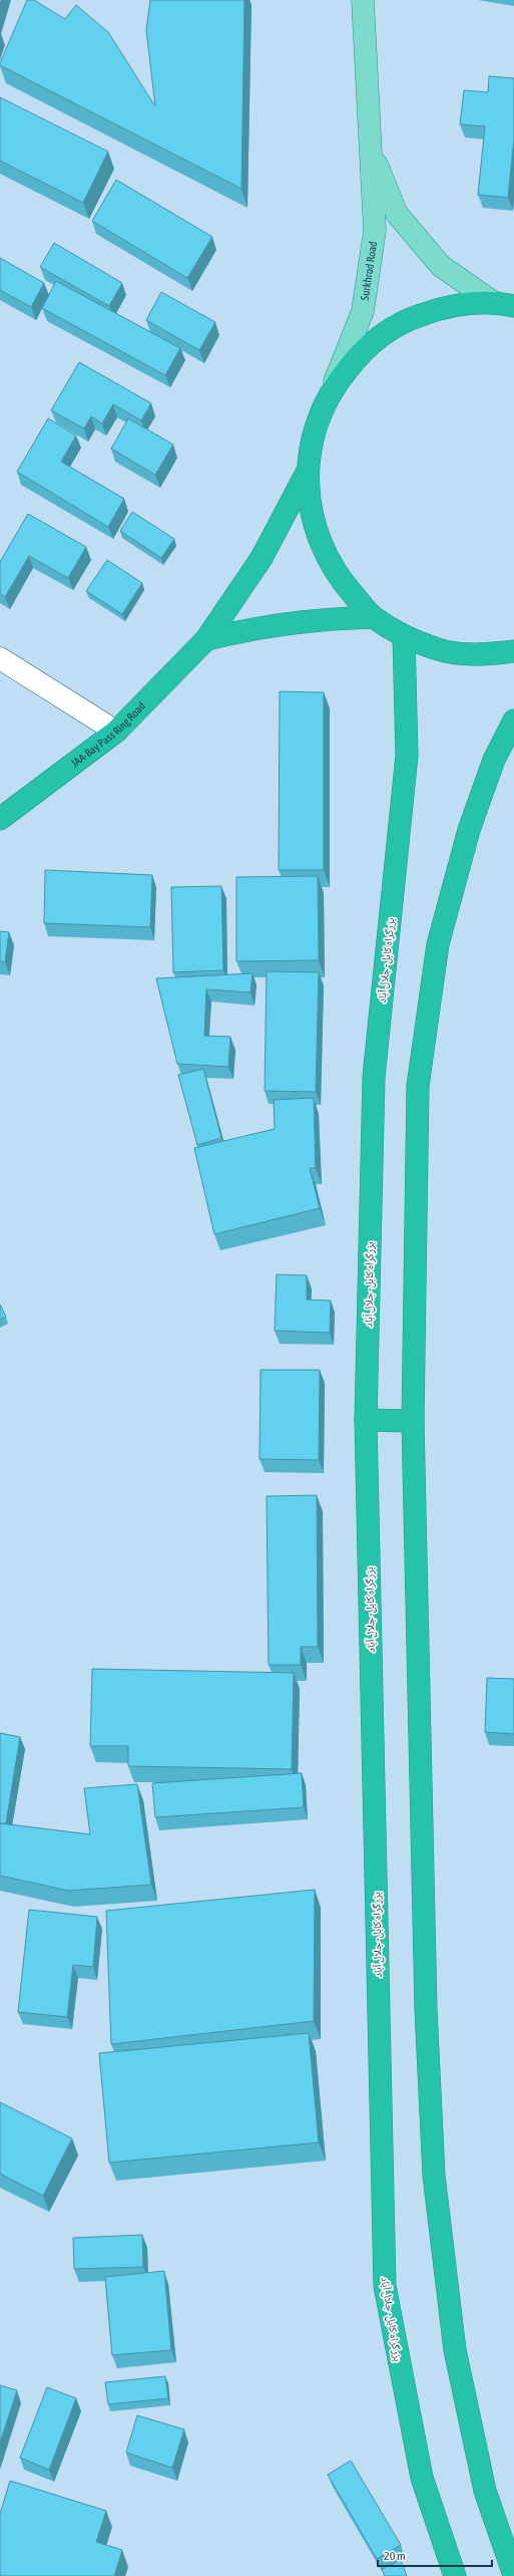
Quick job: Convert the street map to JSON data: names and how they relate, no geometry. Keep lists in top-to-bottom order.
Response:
{
  "streets": {
    "highway": ["JAA-Bay Pass Ring Road", "بزرگراه کابل- جلال آباد"],
    "main road": ["Surkhrod Road"]
  },
  "scale_bar": "20 m"
}
